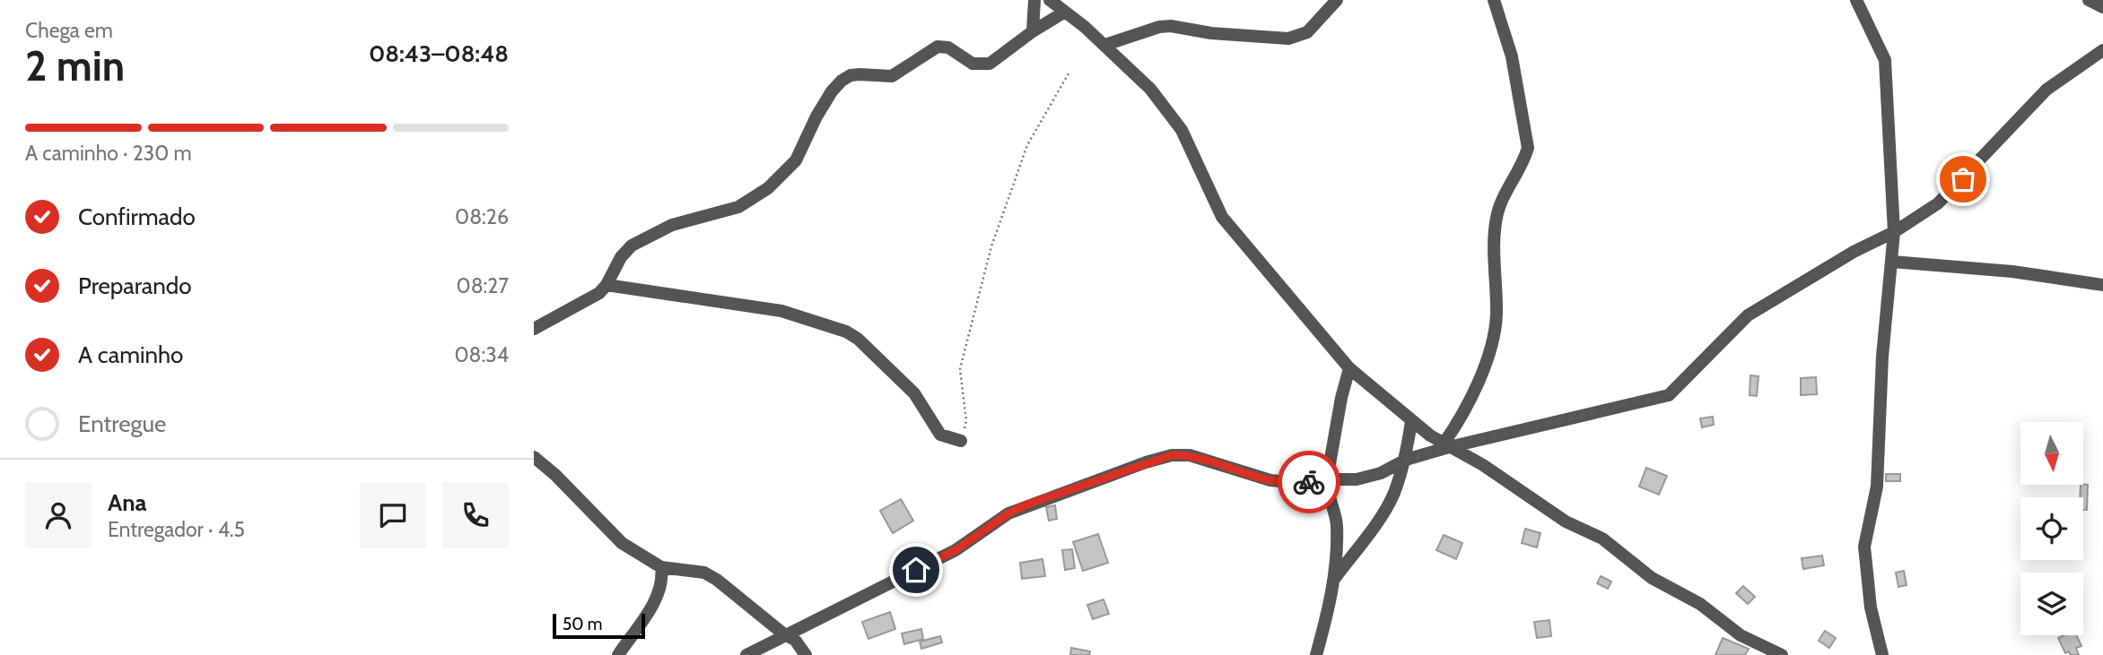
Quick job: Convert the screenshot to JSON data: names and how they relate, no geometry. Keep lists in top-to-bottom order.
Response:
{
  "scale_bar": "50 m",
  "north": "bottom",
  "page": {
    "heading": ["2 min", "Chega em", "08:43–08:48"],
    "panel": ["Ana", "Entregador · 4.5"],
    "bar": "A caminho · 230 m",
    "list": [
      ["Confirmado", "08:26"],
      ["Preparando", "08:27"],
      ["A caminho", "08:34"],
      "Entregue"
    ],
    "scale": "50 m"
  }
}
